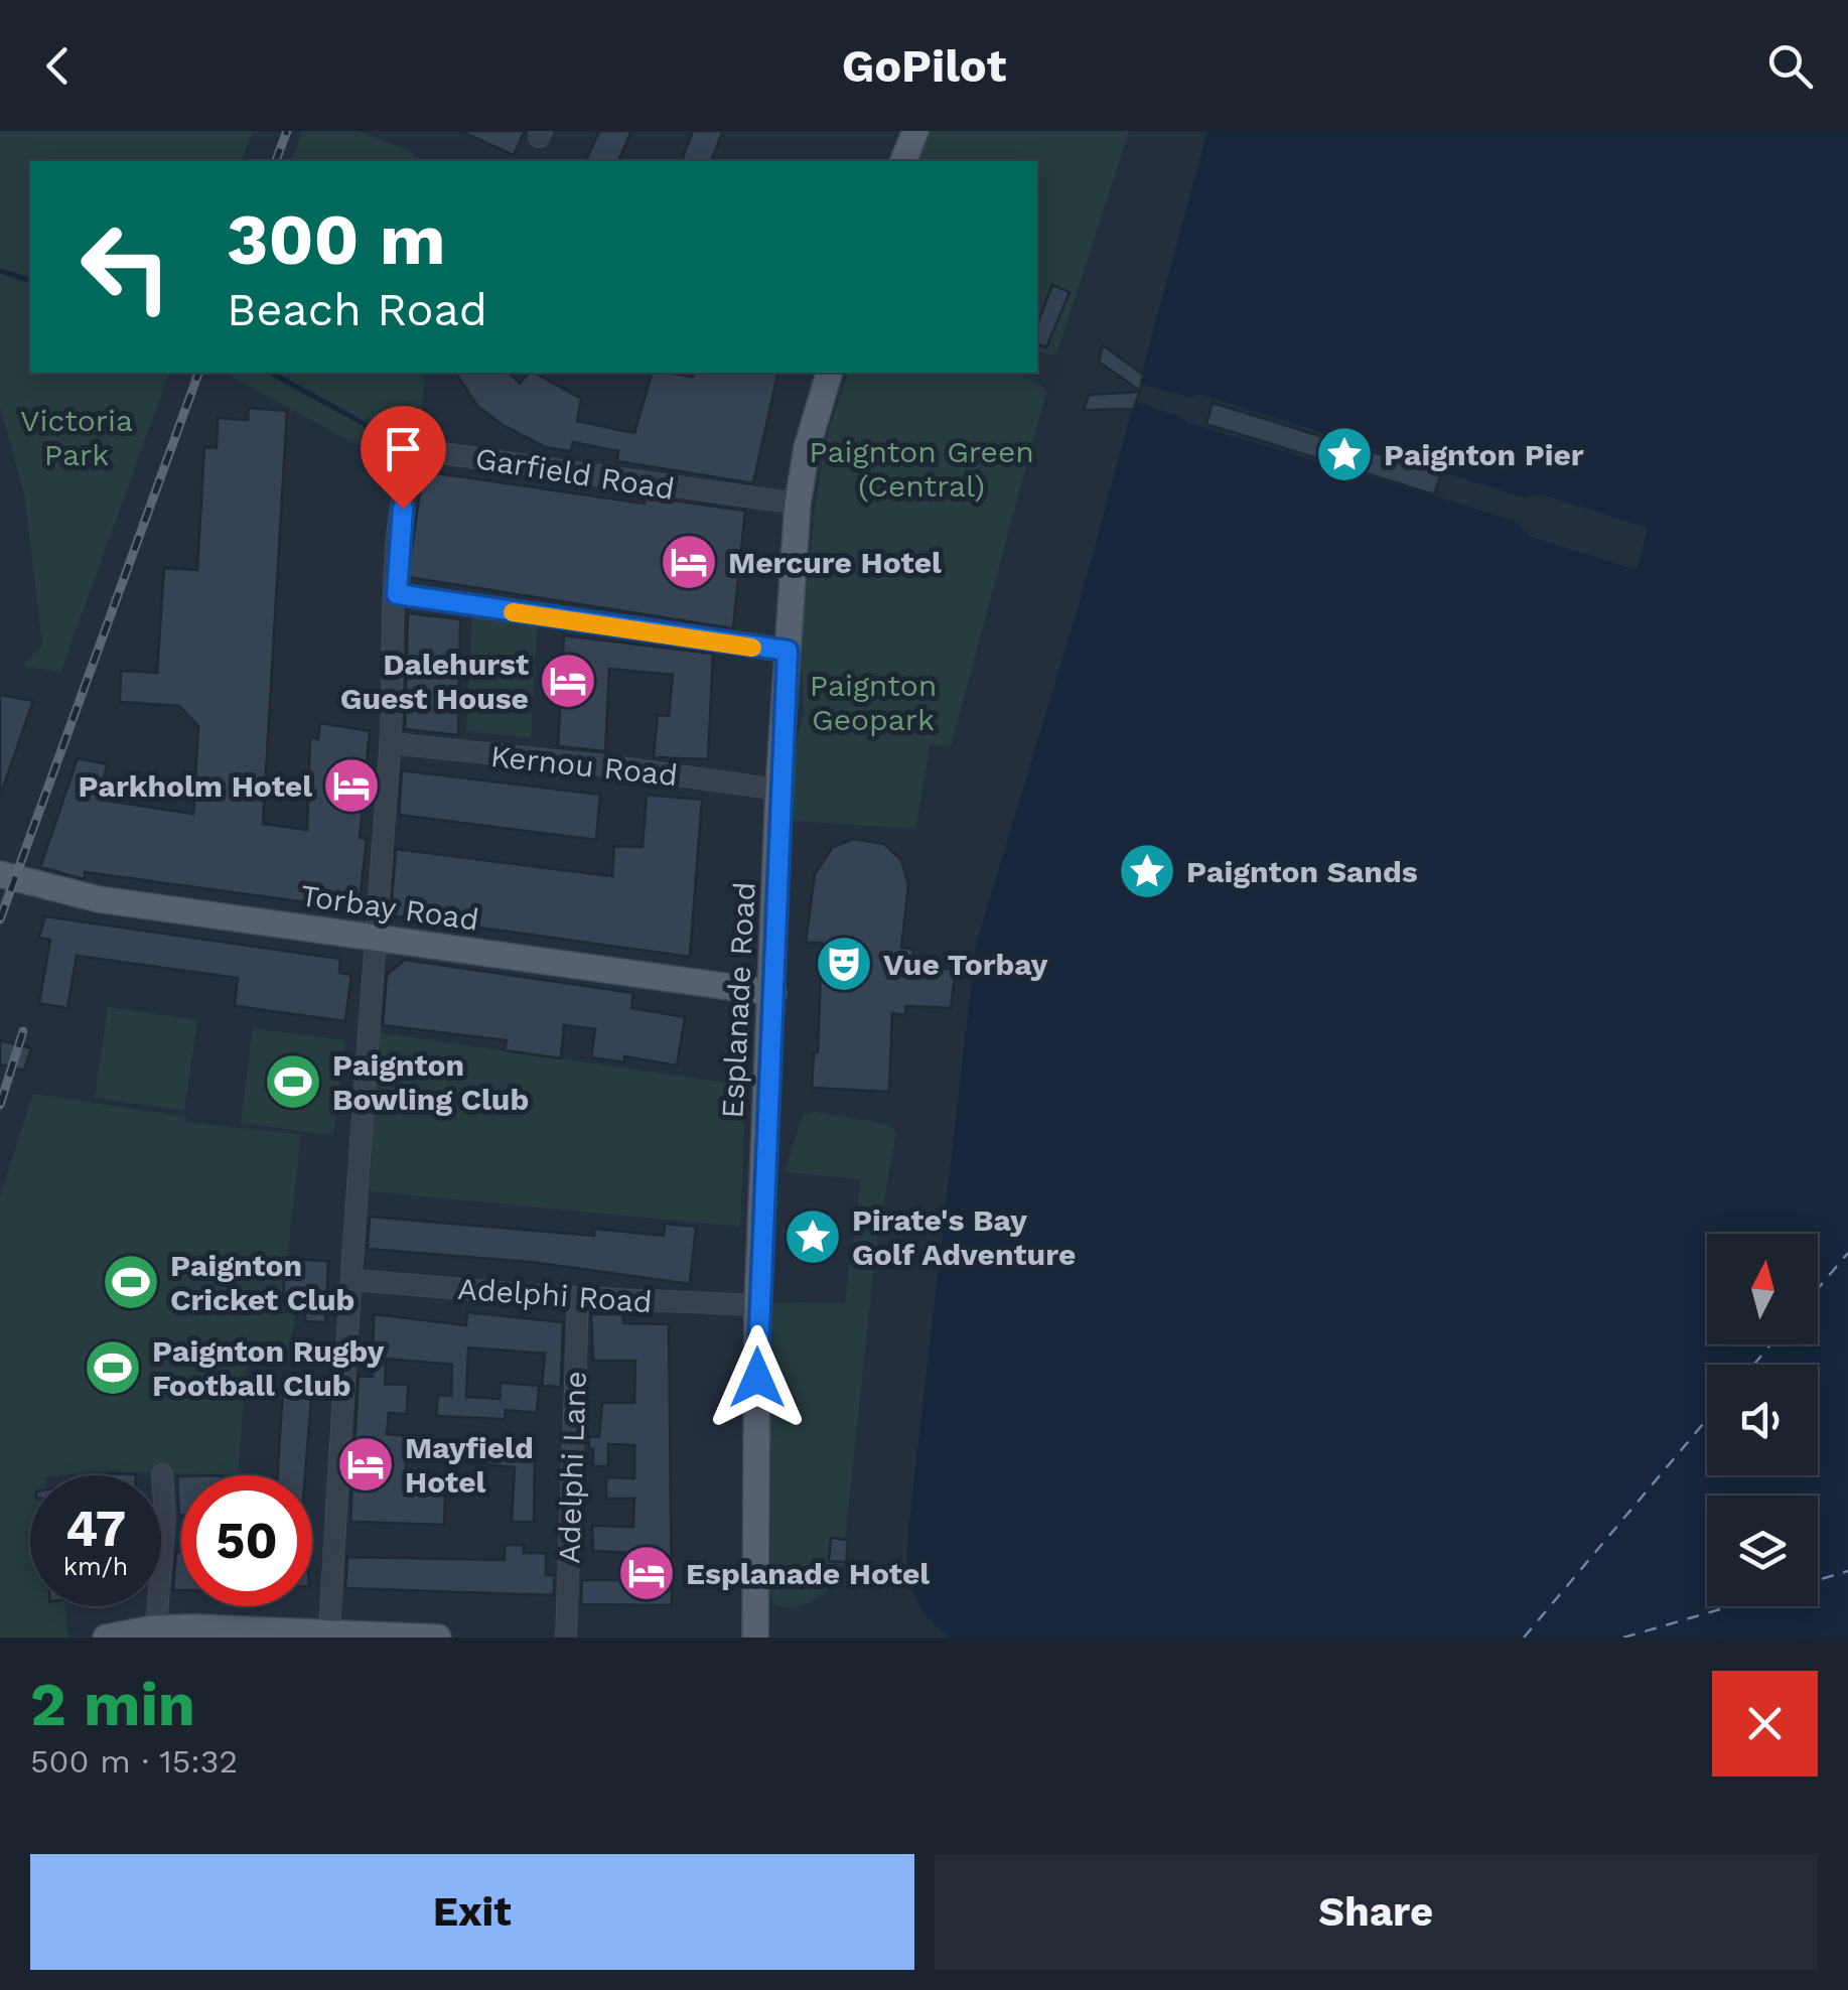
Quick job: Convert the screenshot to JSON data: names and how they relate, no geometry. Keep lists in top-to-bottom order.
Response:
{
  "streets": {
    "main road": ["Torbay Road", "Esplanade Road"],
    "street": [
      "Garfield Road",
      "Kernou Road",
      "Adelphi Road",
      "Adelphi Lane"
    ]
  },
  "crossings": [
    ["Garfield Road", "Kernou Road"],
    ["Garfield Road", "Torbay Road"],
    ["Garfield Road", "Esplanade Road"],
    ["Garfield Road", "Adelphi Road"],
    ["Kernou Road", "Esplanade Road"],
    ["Torbay Road", "Esplanade Road"],
    ["Esplanade Road", "Adelphi Road"],
    ["Adelphi Road", "Adelphi Lane"]
  ],
  "parks": ["Victoria Park", "Paignton Green (Central)", "Paignton Geopark"],
  "places": {
    "place": ["Paignton Pier", "Paignton Sands", "Pirate's Bay Golf Adventure"],
    "hotel": [
      "Mercure Hotel",
      "Dalehurst Guest House",
      "Parkholm Hotel",
      "Mayfield Hotel",
      "Esplanade Hotel"
    ],
    "theatre": ["Vue Torbay"],
    "sports": ["Paignton Bowling Club", "Paignton Cricket Club", "Paignton Rugby Football Club"]
  },
  "north": "top",
  "page": {
    "header": "GoPilot",
    "turn": ["300 m", "Beach Road"],
    "speed": "47 km/h",
    "limit": "50",
    "heading": ["2 min", "500 m · 15:32"],
    "buttons": ["Exit", "Share"]
  }
}
